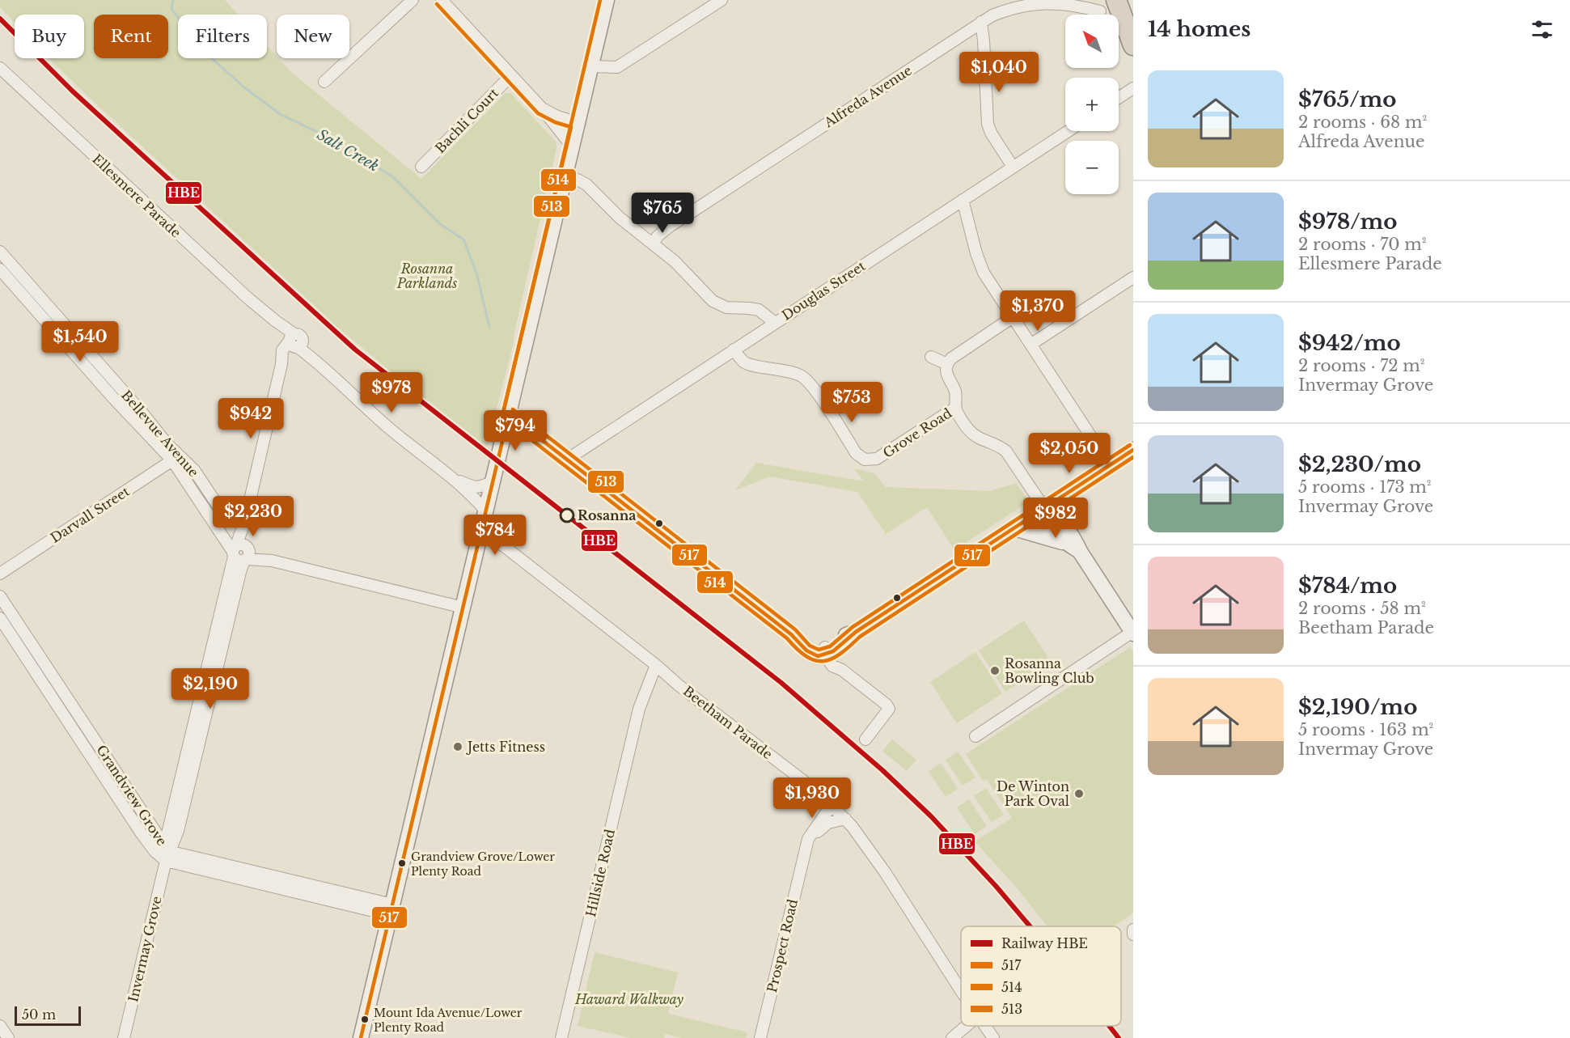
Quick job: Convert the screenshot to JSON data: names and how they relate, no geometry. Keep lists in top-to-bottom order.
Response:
{
  "streets": {
    "main road": ["Grove Road"],
    "street": [
      "Alfreda Avenue",
      "Bachli Court",
      "Ellesmere Parade",
      "Douglas Street",
      "Bellevue Avenue",
      "Darvall Street",
      "Beetham Parade",
      "Grandview Grove",
      "Hillside Road",
      "Prospect Road",
      "Invermay Grove"
    ]
  },
  "crossings": [
    ["Ellesmere Parade", "Invermay Grove"],
    ["Douglas Street", "Grove Road"],
    ["Bellevue Avenue", "Darvall Street"],
    ["Bellevue Avenue", "Invermay Grove"],
    ["Beetham Parade", "Hillside Road"],
    ["Beetham Parade", "Prospect Road"],
    ["Grandview Grove", "Invermay Grove"]
  ],
  "water": ["Salt Creek"],
  "parks": ["Rosanna Parklands", "Haward Walkway"],
  "places": [
    "Rosanna",
    "Rosanna Bowling Club",
    "Jetts Fitness",
    "De Winton Park Oval",
    "Grandview Grove/Lower Plenty Road",
    "Mount Ida Avenue/Lower Plenty Road"
  ],
  "lines": [
    "transit line 513",
    "transit line 514",
    "rail line HBE",
    "transit line 517"
  ],
  "legend": [
    "Railway HBE",
    "517",
    "514",
    "513"
  ],
  "scale_bar": "50 m",
  "north": "top left",
  "page": {
    "heading": "14 homes",
    "map_buttons": ["+", "−"],
    "chip": [
      "Buy",
      "Rent",
      "Filters",
      "New"
    ],
    "price": [
      "$1,040",
      "$765",
      "$1,370",
      "$1,540",
      "$978",
      "$753",
      "$942",
      "$794",
      "$2,050",
      "$2,230",
      "$982",
      "$784",
      "$2,190",
      "$1,930"
    ],
    "list": [
      {
        "name": "$765/mo",
        "note": "2 rooms · 68 m² · Alfreda Avenue"
      },
      {
        "name": "$978/mo",
        "note": "2 rooms · 70 m² · Ellesmere Parade"
      },
      {
        "name": "$942/mo",
        "note": "2 rooms · 72 m² · Invermay Grove"
      },
      {
        "name": "$2,230/mo",
        "note": "5 rooms · 173 m² · Invermay Grove"
      },
      {
        "name": "$784/mo",
        "note": "2 rooms · 58 m² · Beetham Parade"
      },
      {
        "name": "$2,190/mo",
        "note": "5 rooms · 163 m² · Invermay Grove"
      }
    ],
    "scale": "50 m"
  }
}
